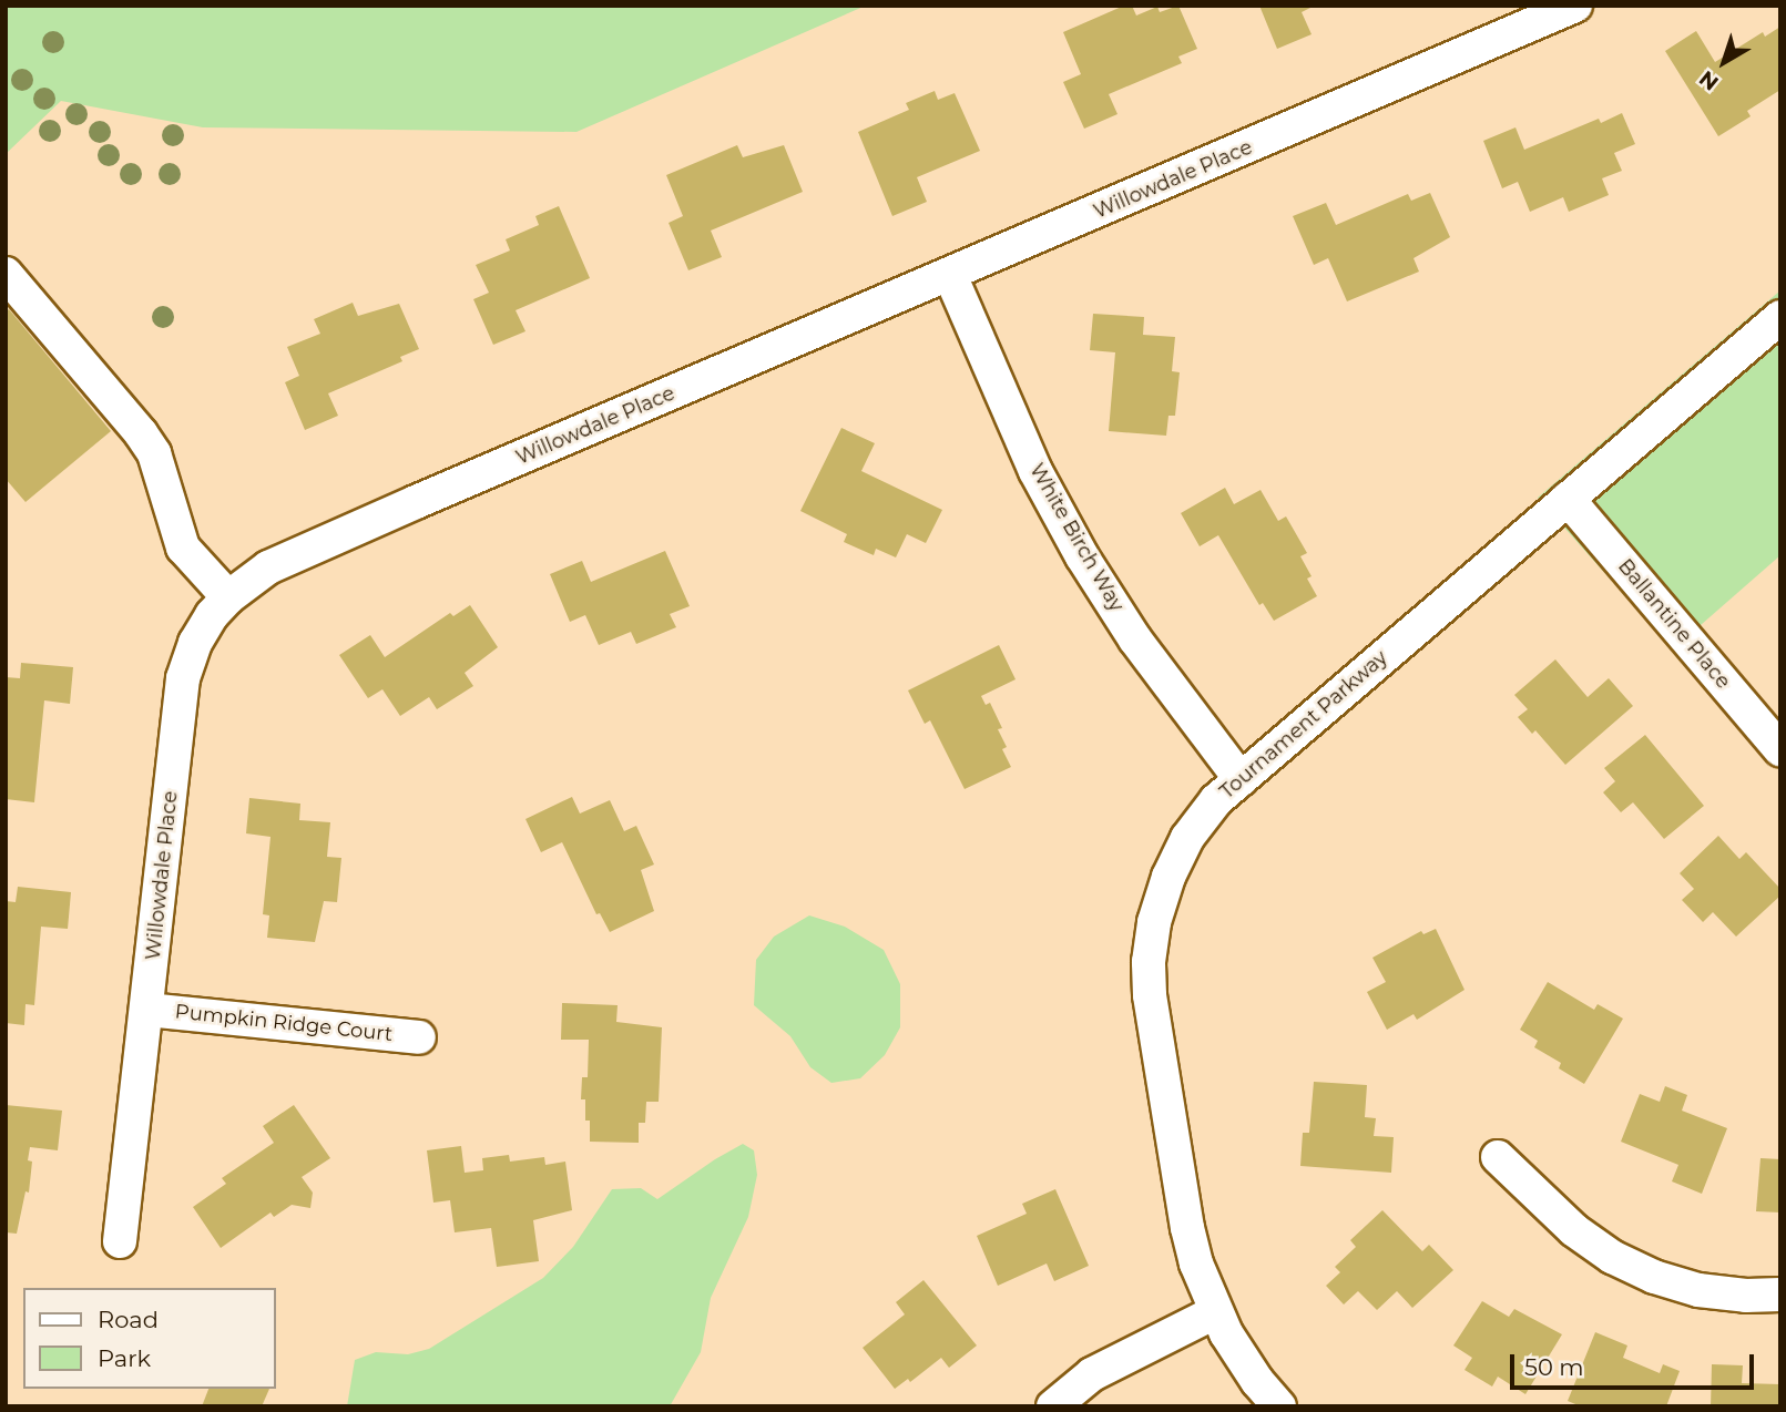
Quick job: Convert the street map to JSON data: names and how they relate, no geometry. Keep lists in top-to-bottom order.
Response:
{
  "streets": {
    "street": [
      "Willowdale Place",
      "White Birch Way",
      "Ballantine Place",
      "Tournament Parkway",
      "Pumpkin Ridge Court"
    ]
  },
  "crossings": [
    ["Willowdale Place", "White Birch Way"],
    ["Willowdale Place", "Pumpkin Ridge Court"],
    ["White Birch Way", "Tournament Parkway"],
    ["Ballantine Place", "Tournament Parkway"]
  ],
  "legend": ["Road", "Park"],
  "scale_bar": "50 m",
  "north": "bottom left"
}
